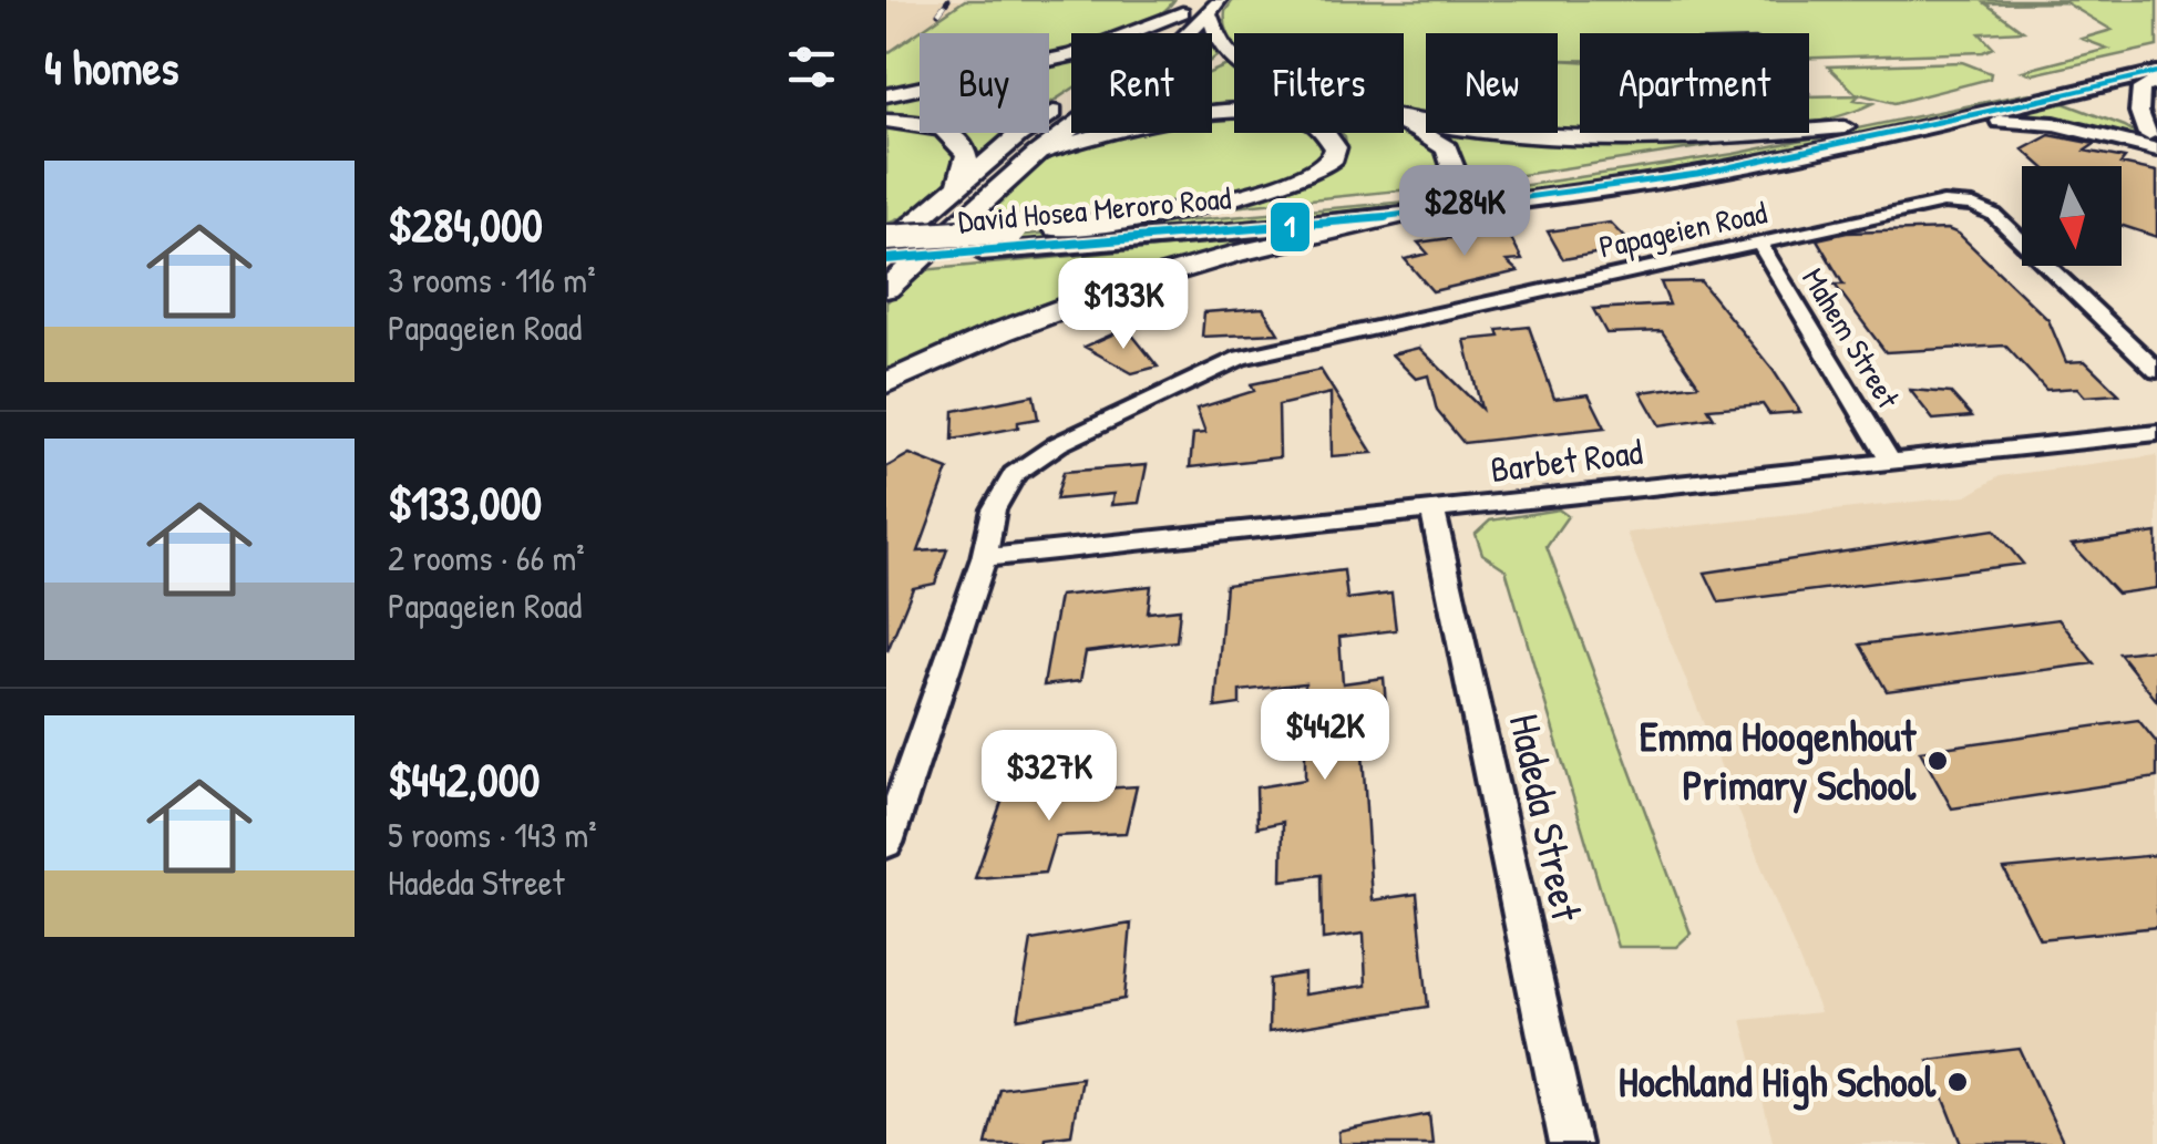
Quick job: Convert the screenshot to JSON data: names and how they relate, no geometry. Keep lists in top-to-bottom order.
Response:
{
  "streets": {
    "main road": ["David Hosea Meroro Road"],
    "street": [
      "Papageien Road",
      "Mahem Street",
      "Barbet Road",
      "Hadeda Street"
    ]
  },
  "crossings": [
    ["Papageien Road", "Mahem Street"],
    ["Papageien Road", "Barbet Road"],
    ["Mahem Street", "Barbet Road"],
    ["Barbet Road", "Hadeda Street"]
  ],
  "places": ["Emma Hoogenhout Primary School", "Hochland High School"],
  "lines": ["transit line 1"],
  "north": "bottom",
  "page": {
    "heading": "4 homes",
    "chip": [
      "Buy",
      "Rent",
      "Filters",
      "New",
      "Apartment"
    ],
    "list": [
      {
        "name": "$284,000",
        "note": "3 rooms · 116 m² · Papageien Road"
      },
      {
        "name": "$133,000",
        "note": "2 rooms · 66 m² · Papageien Road"
      },
      {
        "name": "$442,000",
        "note": "5 rooms · 143 m² · Hadeda Street"
      }
    ],
    "price": [
      "$284K",
      "$133K",
      "$442K",
      "$327K"
    ]
  }
}
